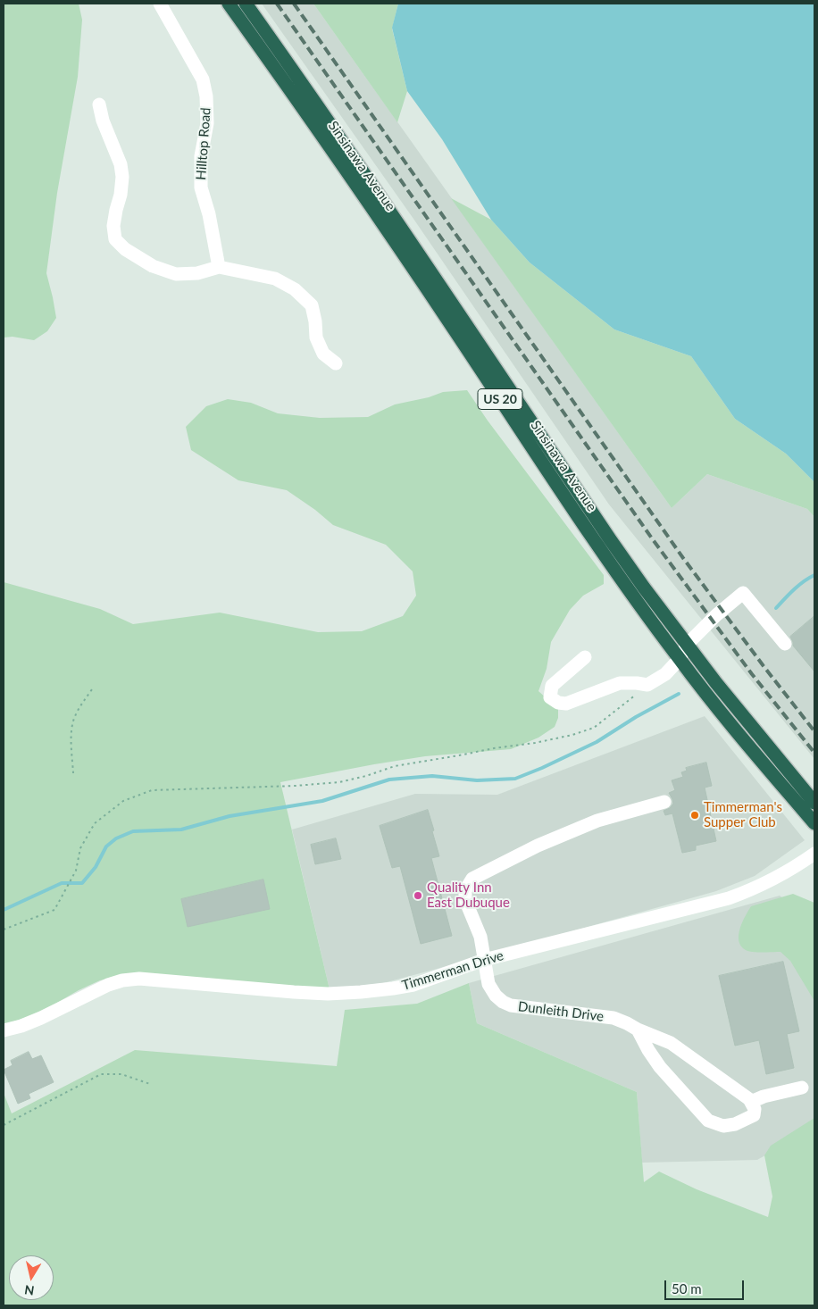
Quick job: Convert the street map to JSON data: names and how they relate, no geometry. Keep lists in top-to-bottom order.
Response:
{
  "streets": {
    "highway": ["Sinsinawa Avenue", "US 20"],
    "street": ["Hilltop Road", "Timmerman Drive", "Dunleith Drive"]
  },
  "crossings": [
    ["Timmerman Drive", "Dunleith Drive"]
  ],
  "places": ["Timmerman's Supper Club", "Quality Inn East Dubuque"],
  "scale_bar": "50 m",
  "north": "bottom"
}
